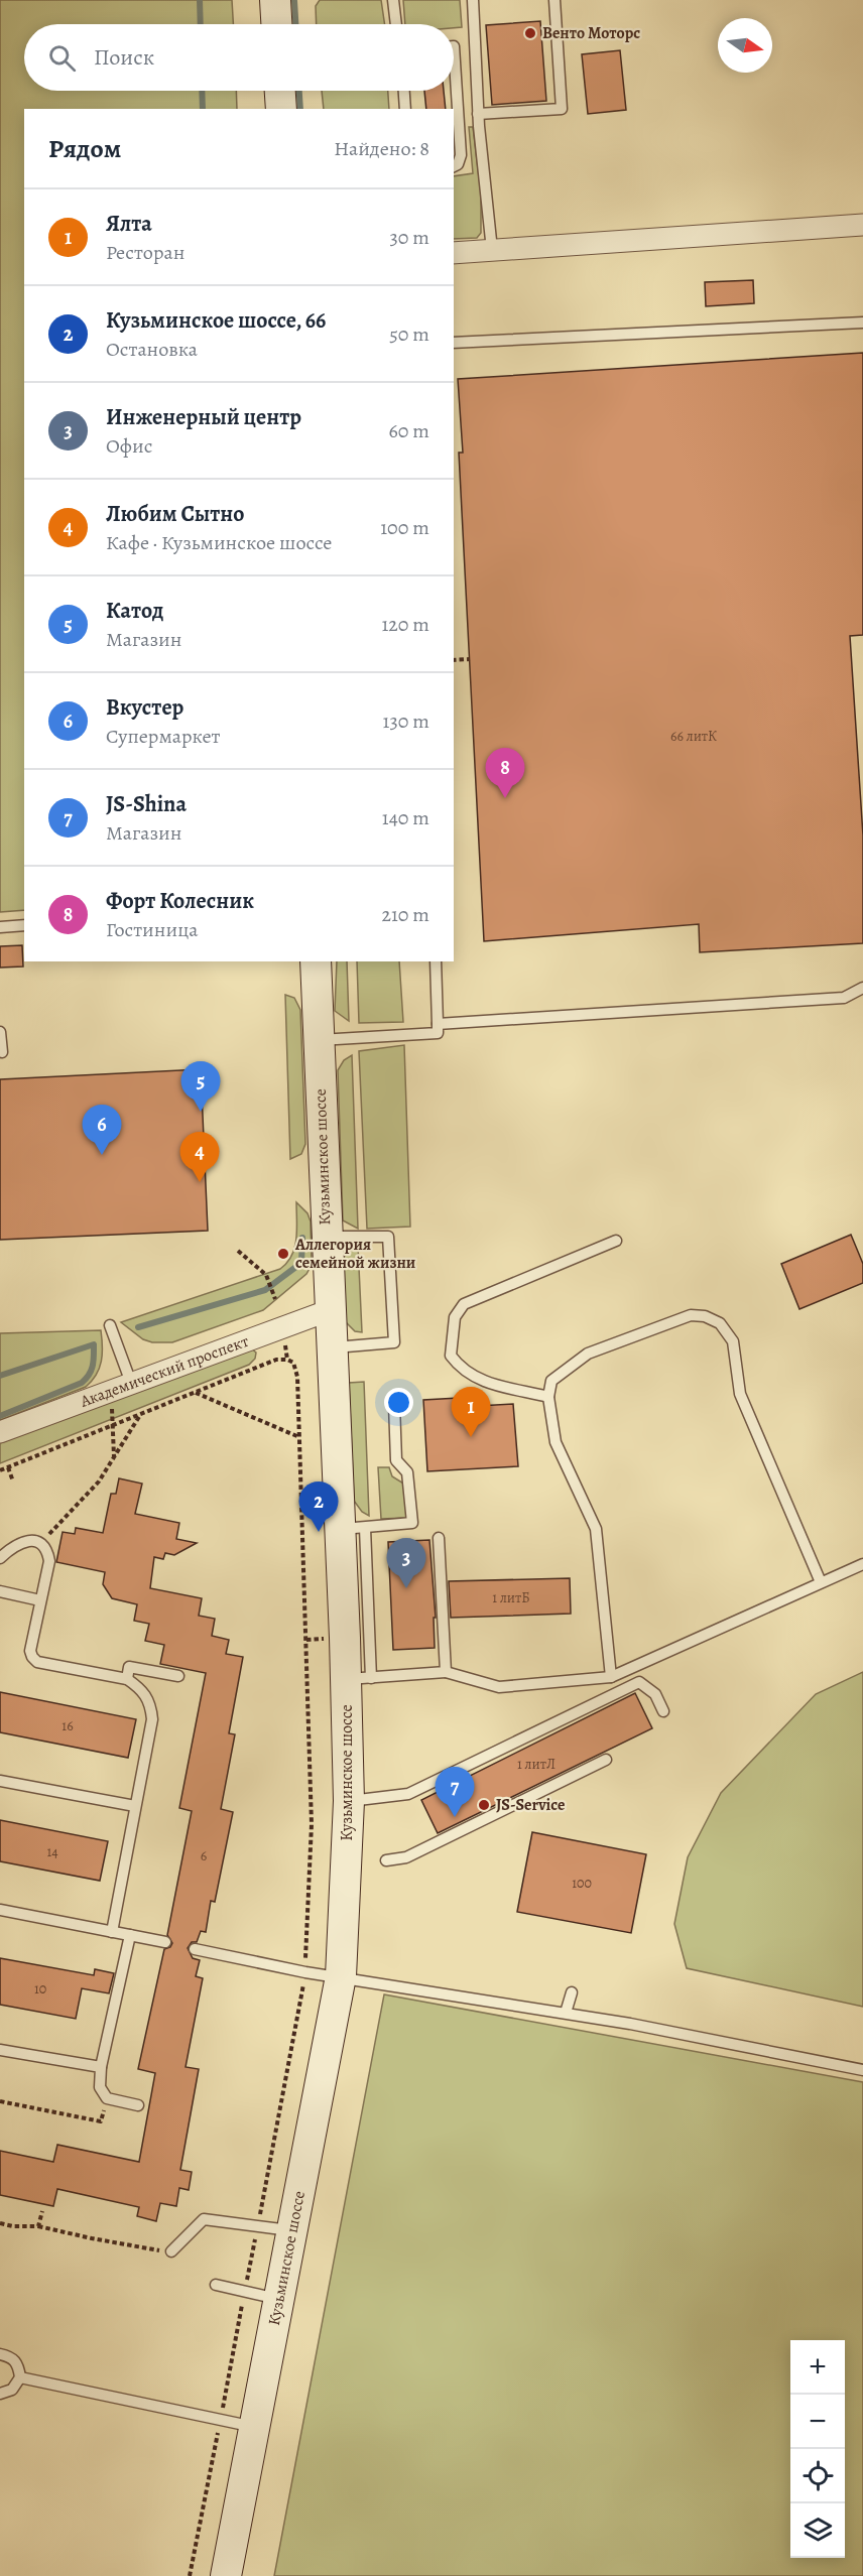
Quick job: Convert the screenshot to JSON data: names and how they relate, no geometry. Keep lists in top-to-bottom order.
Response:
{
  "streets": {
    "main road": ["Кузьминское шоссе"],
    "street": ["Академический проспект"]
  },
  "crossings": [
    ["Кузьминское шоссе", "Академический проспект"]
  ],
  "places": ["Венто Моторс", "Аллегория семейной жизни", "JS-Service"],
  "house_numbers": [
    "66 литК",
    "1 литБ",
    "16",
    "1 литЛ",
    "14",
    "6",
    "100",
    "10"
  ],
  "north": "right",
  "page": {
    "search": "Поиск",
    "heading": ["Рядом", "Найдено: 8"],
    "list": [
      {
        "mark": "1",
        "name": "Ялта",
        "note": "Ресторан",
        "value": "30 m"
      },
      {
        "mark": "2",
        "name": "Кузьминское шоссе, 66",
        "note": "Остановка",
        "value": "50 m"
      },
      {
        "mark": "3",
        "name": "Инженерный центр",
        "note": "Офис",
        "value": "60 m"
      },
      {
        "mark": "4",
        "name": "Любим Сытно",
        "note": "Кафе · Кузьминское шоссе",
        "value": "100 m"
      },
      {
        "mark": "5",
        "name": "Катод",
        "note": "Магазин",
        "value": "120 m"
      },
      {
        "mark": "6",
        "name": "Вкустер",
        "note": "Супермаркет",
        "value": "130 m"
      },
      {
        "mark": "7",
        "name": "JS-Shina",
        "note": "Магазин",
        "value": "140 m"
      },
      {
        "mark": "8",
        "name": "Форт Колесник",
        "note": "Гостиница",
        "value": "210 m"
      }
    ],
    "pins": [
      "8",
      "5",
      "6",
      "4",
      "1",
      "2",
      "3",
      "7"
    ],
    "map_buttons": ["+", "−"]
  }
}
